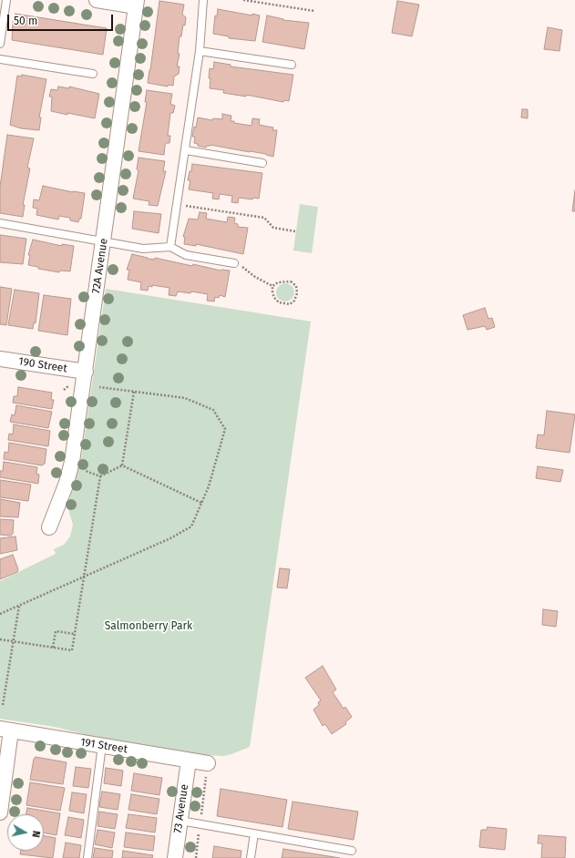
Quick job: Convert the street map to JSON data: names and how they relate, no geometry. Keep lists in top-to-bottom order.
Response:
{
  "streets": {
    "street": [
      "72A Avenue",
      "190 Street",
      "191 Street",
      "73 Avenue"
    ]
  },
  "crossings": [
    ["72A Avenue", "190 Street"],
    ["191 Street", "73 Avenue"]
  ],
  "parks": ["Salmonberry Park"],
  "scale_bar": "50 m",
  "north": "right"
}
